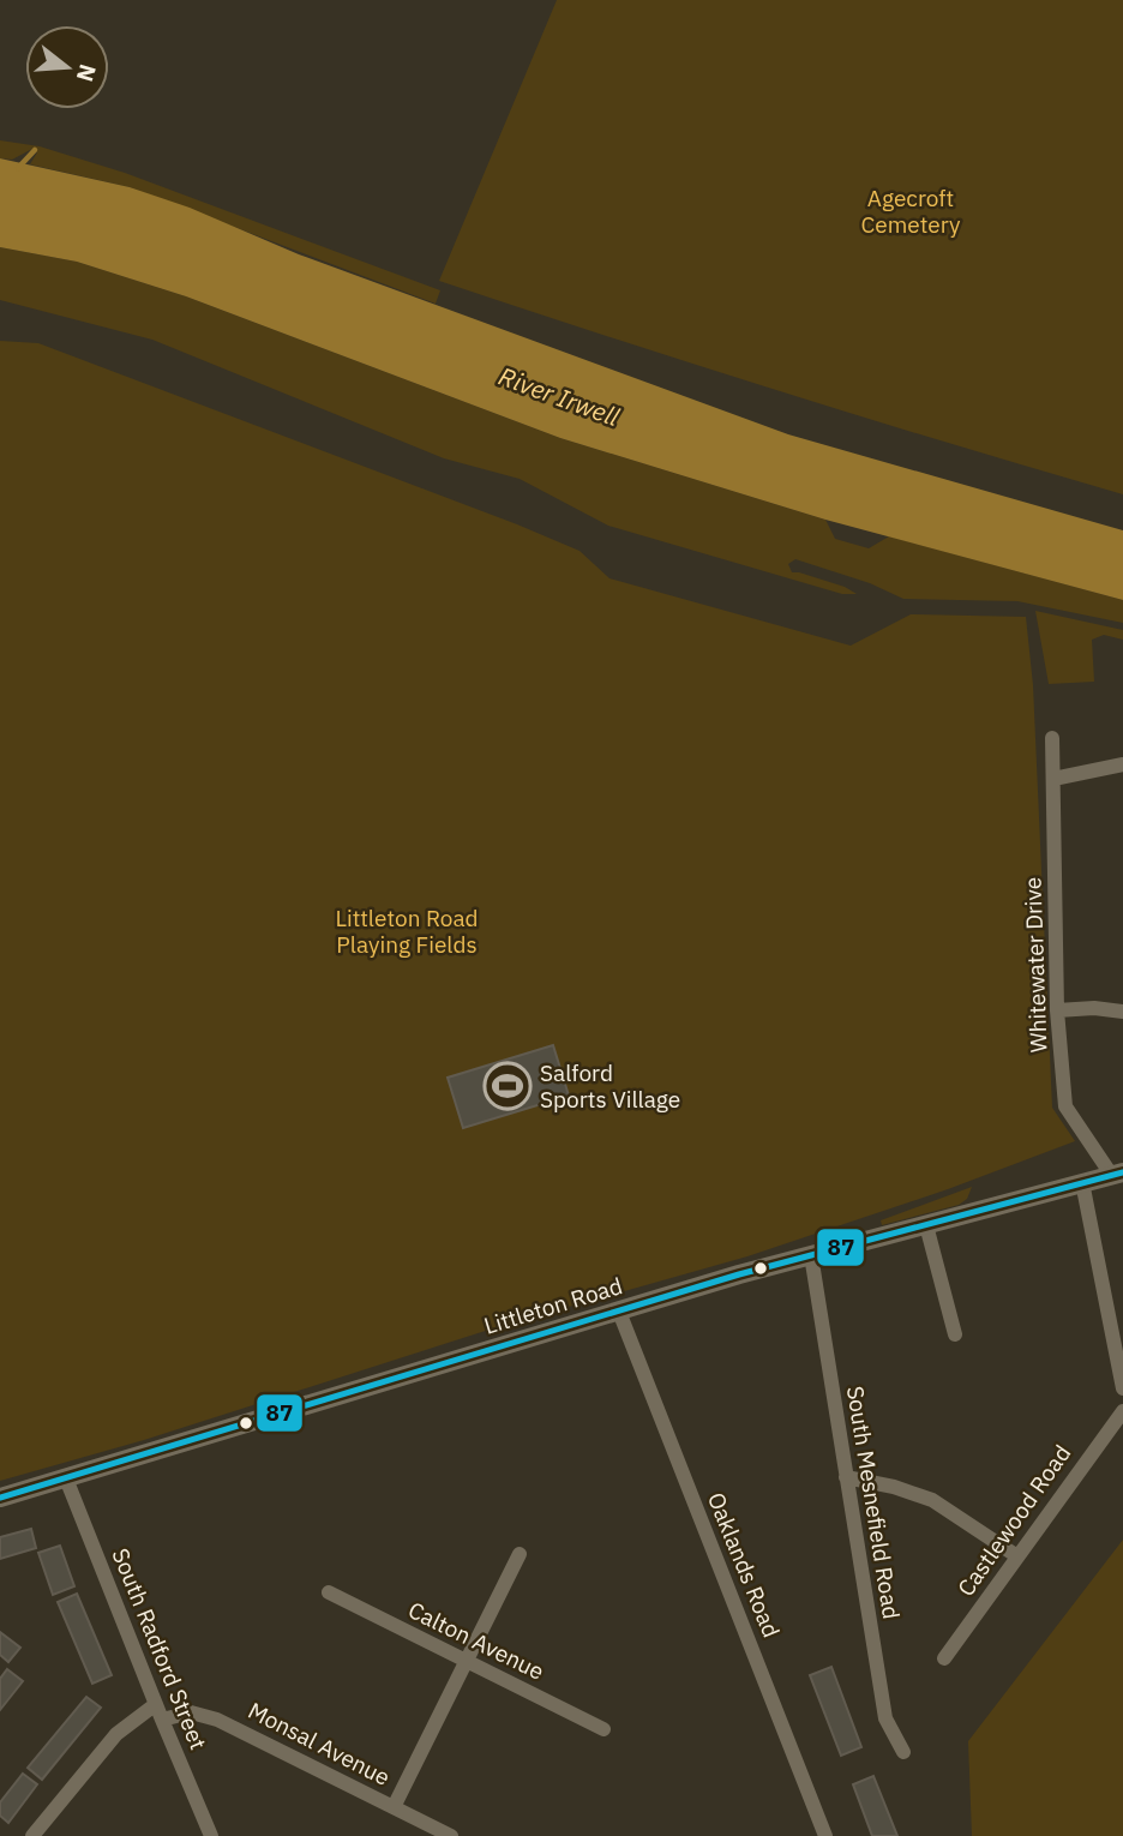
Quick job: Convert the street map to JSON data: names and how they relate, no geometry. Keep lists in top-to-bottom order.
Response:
{
  "streets": {
    "street": [
      "Whitewater Drive",
      "Littleton Road",
      "South Mesnefield Road",
      "Castlewood Road",
      "Oaklands Road",
      "Calton Avenue",
      "South Radford Street",
      "Monsal Avenue"
    ]
  },
  "crossings": [
    ["Whitewater Drive", "Littleton Road"],
    ["Littleton Road", "South Mesnefield Road"],
    ["Littleton Road", "Oaklands Road"],
    ["Littleton Road", "South Radford Street"],
    ["South Radford Street", "Monsal Avenue"]
  ],
  "water": ["River Irwell"],
  "parks": ["Agecroft Cemetery", "Littleton Road Playing Fields"],
  "places": {
    "sports": ["Salford Sports Village"]
  },
  "lines": ["transit line 87"],
  "north": "right"
}
